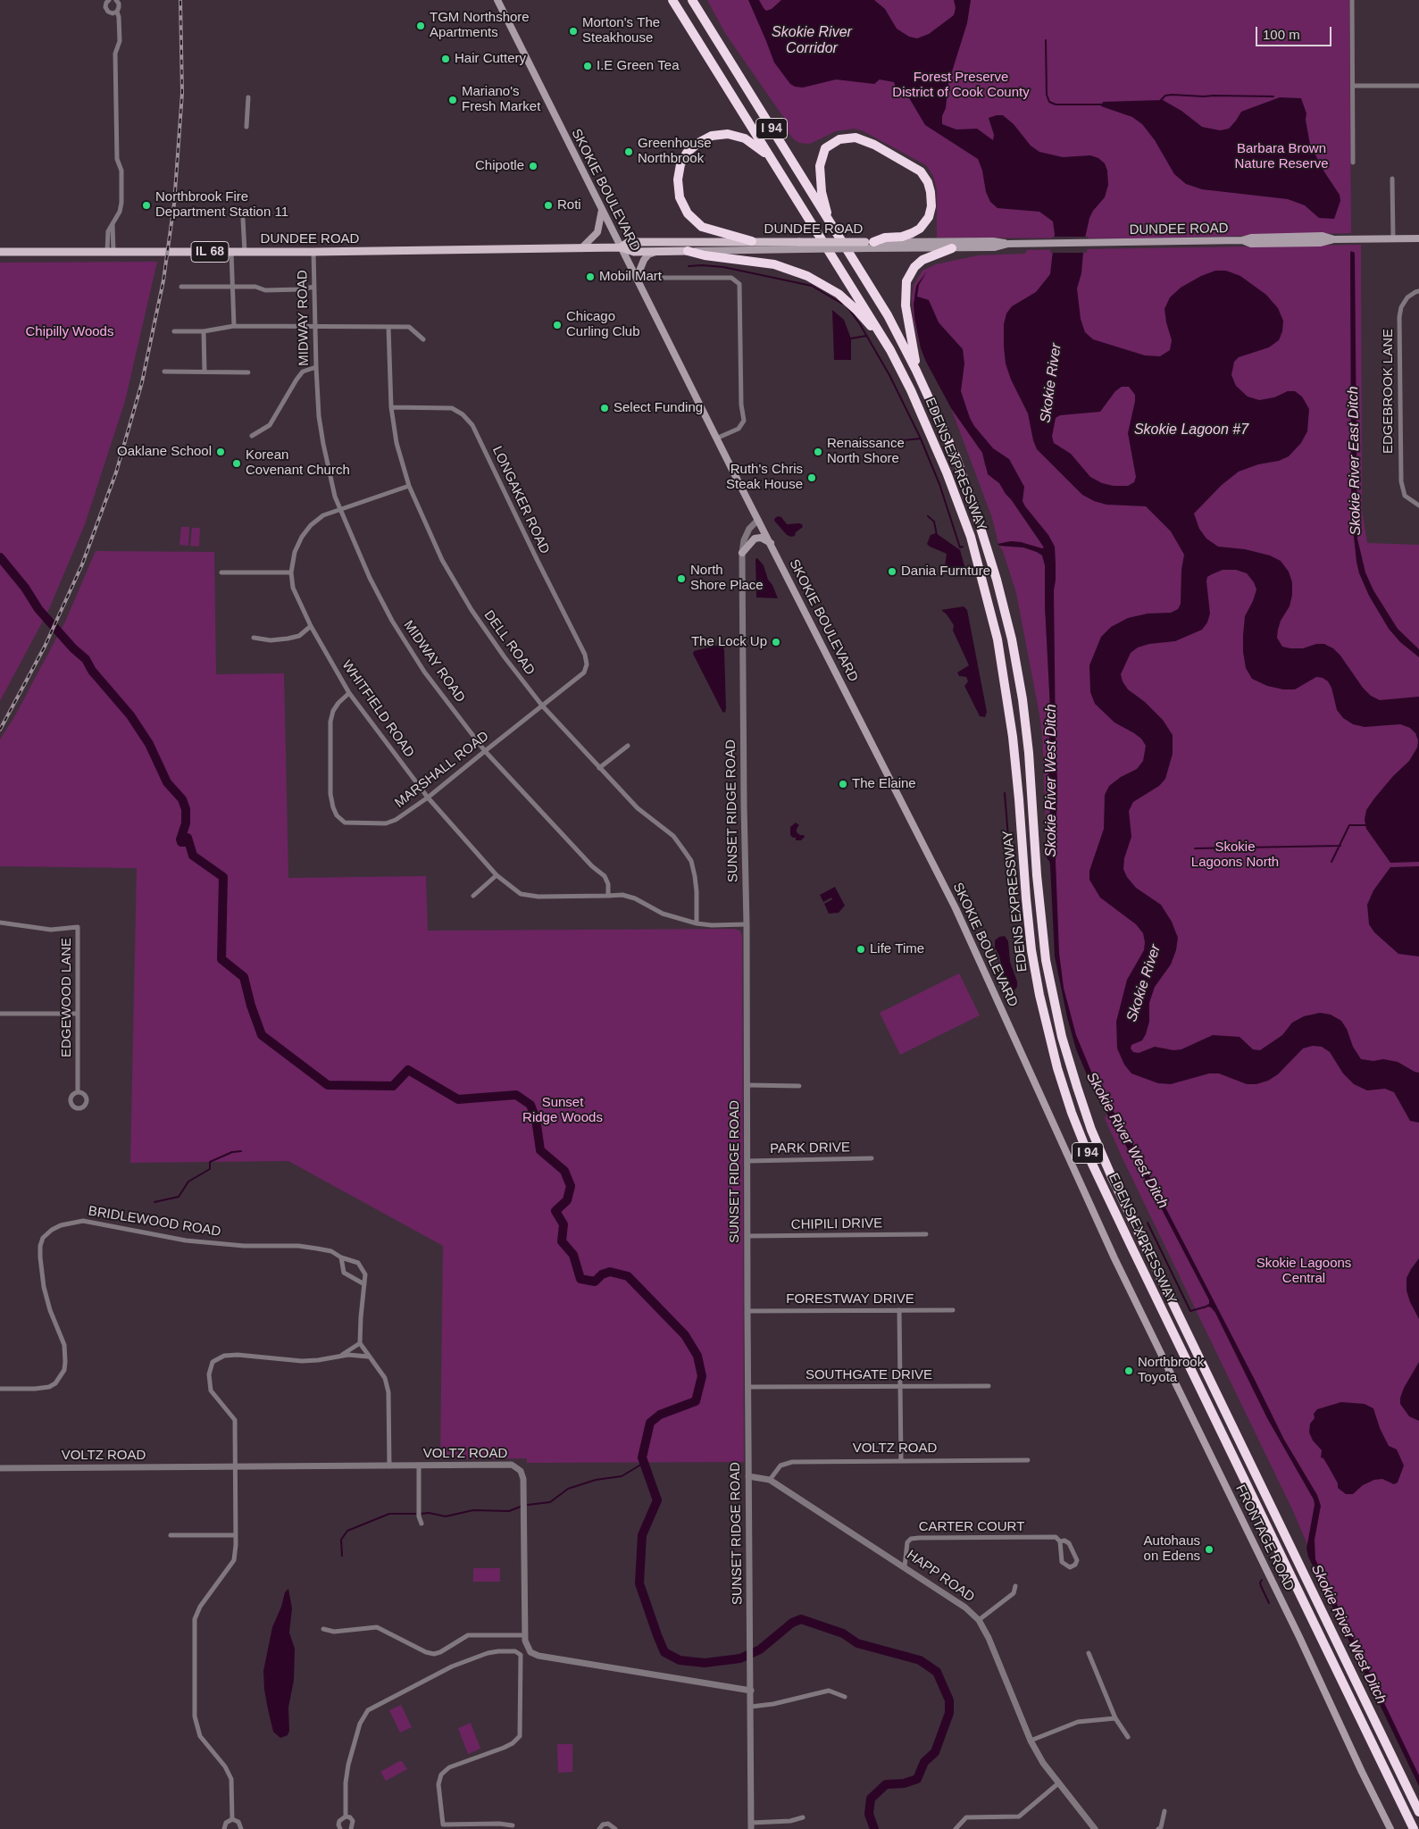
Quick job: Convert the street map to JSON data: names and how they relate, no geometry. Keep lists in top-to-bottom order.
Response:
{
  "streets": {
    "highway": ["I 94", "EDENS EXPRESSWAY"],
    "main road": [
      "SKOKIE BOULEVARD",
      "DUNDEE ROAD",
      "IL 68",
      "FRONTAGE ROAD"
    ],
    "street": [
      "MIDWAY ROAD",
      "EDGEBROOK LANE",
      "LONGAKER ROAD",
      "DELL ROAD",
      "WHITFIELD ROAD",
      "MARSHALL ROAD",
      "SUNSET RIDGE ROAD",
      "EDGEWOOD LANE",
      "PARK DRIVE",
      "BRIDLEWOOD ROAD",
      "CHIPILI DRIVE",
      "FORESTWAY DRIVE",
      "SOUTHGATE DRIVE",
      "VOLTZ ROAD",
      "CARTER COURT",
      "HAPP ROAD"
    ]
  },
  "crossings": [
    ["I 94", "EDENS EXPRESSWAY"],
    ["SKOKIE BOULEVARD", "DUNDEE ROAD"],
    ["SKOKIE BOULEVARD", "SUNSET RIDGE ROAD"],
    ["SKOKIE BOULEVARD", "FRONTAGE ROAD"],
    ["DUNDEE ROAD", "MIDWAY ROAD"],
    ["MIDWAY ROAD", "WHITFIELD ROAD"],
    ["MIDWAY ROAD", "MARSHALL ROAD"],
    ["LONGAKER ROAD", "DELL ROAD"],
    ["LONGAKER ROAD", "MARSHALL ROAD"],
    ["DELL ROAD", "WHITFIELD ROAD"],
    ["DELL ROAD", "MARSHALL ROAD"],
    ["WHITFIELD ROAD", "MARSHALL ROAD"],
    ["SUNSET RIDGE ROAD", "PARK DRIVE"],
    ["SUNSET RIDGE ROAD", "CHIPILI DRIVE"],
    ["SUNSET RIDGE ROAD", "FORESTWAY DRIVE"],
    ["SUNSET RIDGE ROAD", "SOUTHGATE DRIVE"],
    ["SUNSET RIDGE ROAD", "HAPP ROAD"],
    ["VOLTZ ROAD", "HAPP ROAD"],
    ["CARTER COURT", "HAPP ROAD"]
  ],
  "water": [
    "Skokie River Corridor",
    "Skokie River",
    "Skokie Lagoon #7",
    "Skokie River East Ditch",
    "Skokie River West Ditch"
  ],
  "parks": [
    "Forest Preserve District of Cook County",
    "Barbara Brown Nature Reserve",
    "Chipilly Woods",
    "Skokie Lagoons North",
    "Sunset Ridge Woods",
    "Skokie Lagoons Central"
  ],
  "places": [
    "TGM Northshore Apartments",
    "Morton's The Steakhouse",
    "Hair Cuttery",
    "I.E Green Tea",
    "Mariano's Fresh Market",
    "Greenhouse Northbrook",
    "Chipotle",
    "Northbrook Fire Department Station 11",
    "Roti",
    "Mobil Mart",
    "Chicago Curling Club",
    "Select Funding",
    "Oaklane School",
    "Renaissance North Shore",
    "Korean Covenant Church",
    "Ruth's Chris Steak House",
    "Dania Furnture",
    "North Shore Place",
    "The Lock Up",
    "The Elaine",
    "Life Time",
    "Northbrook Toyota",
    "Autohaus on Edens"
  ],
  "scale_bar": "100 m"
}
